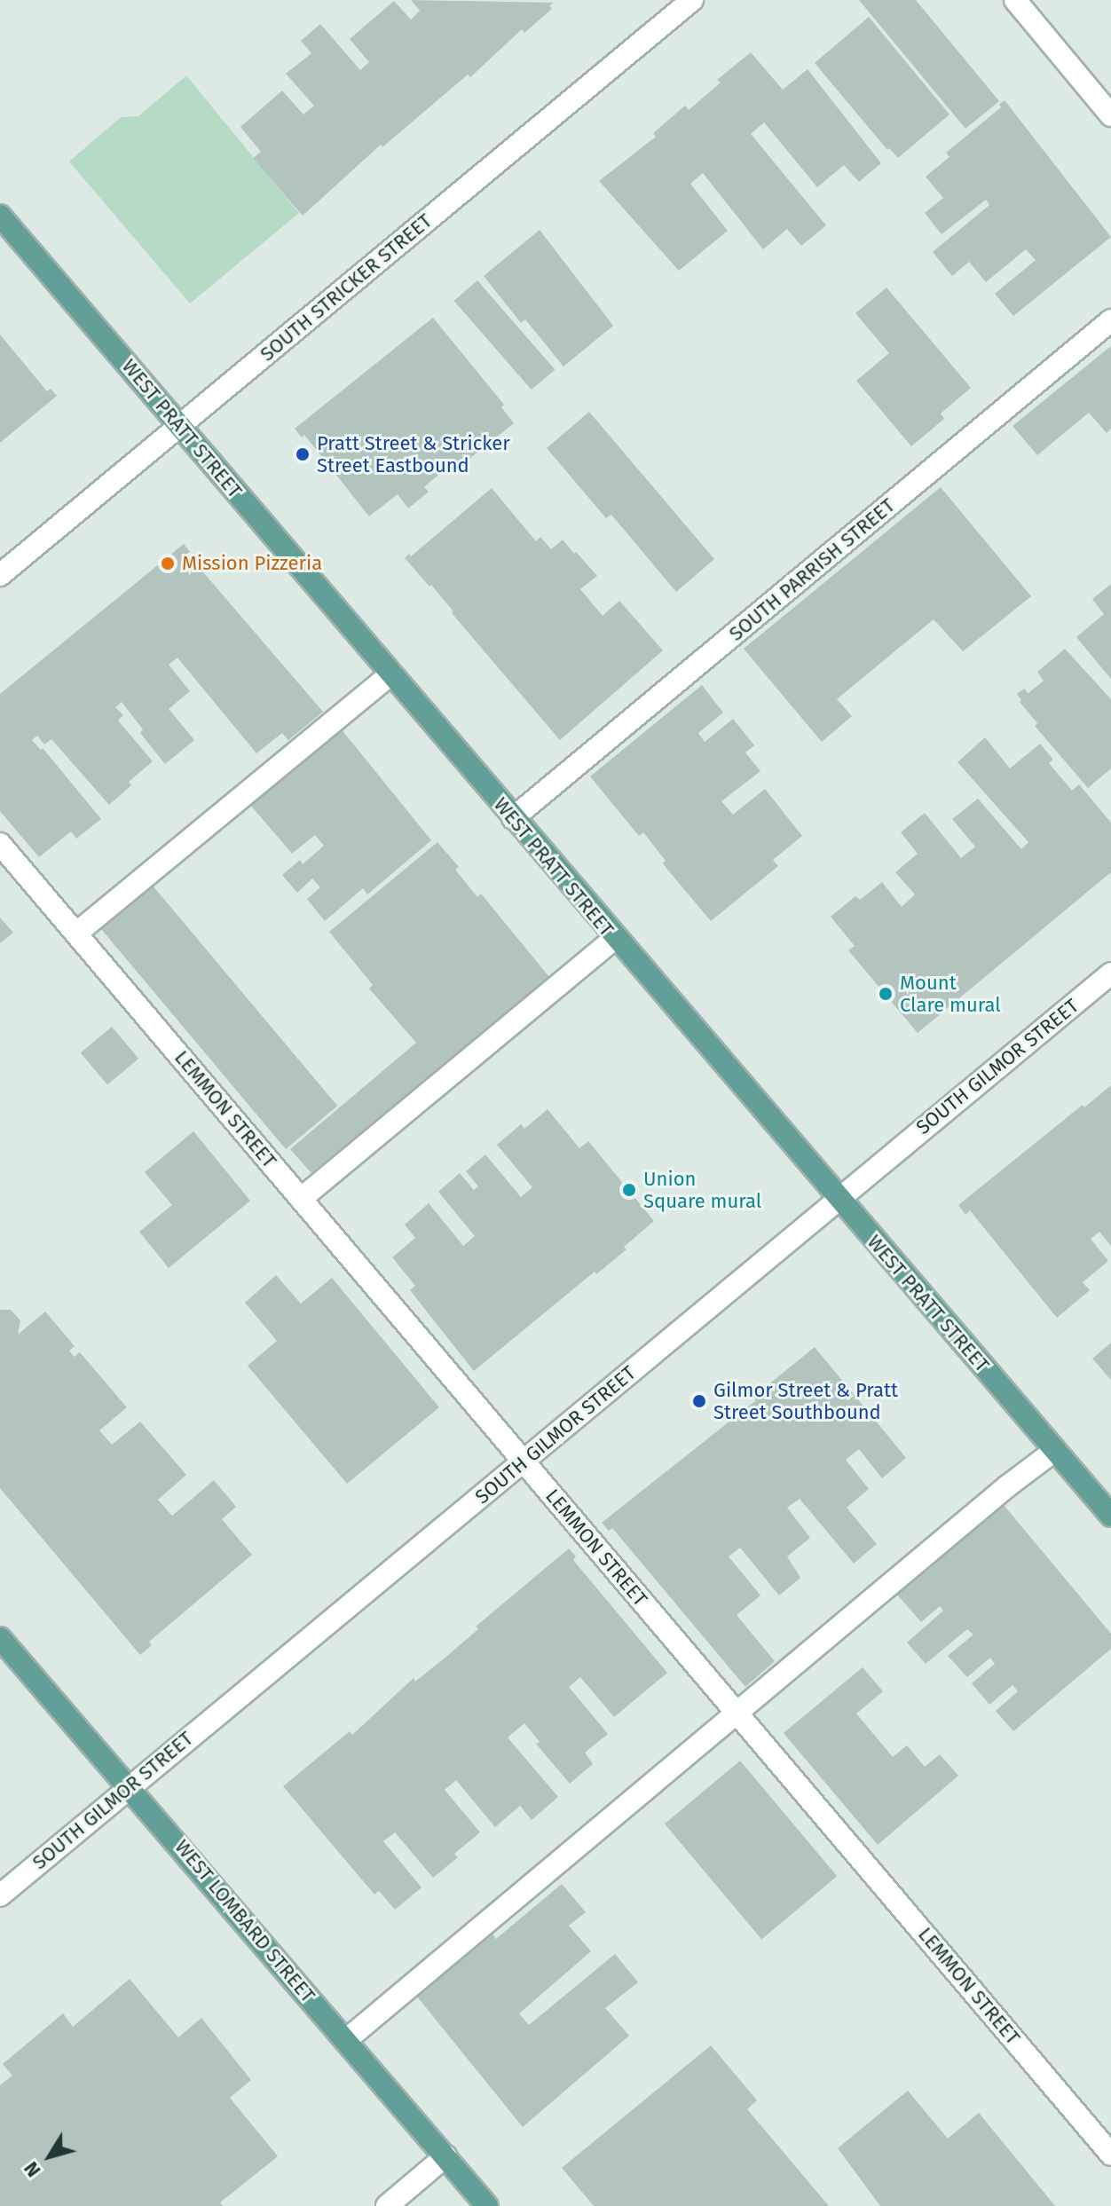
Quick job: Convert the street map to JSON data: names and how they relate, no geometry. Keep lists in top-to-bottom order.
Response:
{
  "streets": {
    "main road": ["WEST PRATT STREET", "WEST LOMBARD STREET"],
    "street": [
      "SOUTH STRICKER STREET",
      "SOUTH PARRISH STREET",
      "SOUTH GILMOR STREET",
      "LEMMON STREET"
    ]
  },
  "crossings": [
    ["SOUTH STRICKER STREET", "WEST PRATT STREET"],
    ["WEST PRATT STREET", "SOUTH PARRISH STREET"],
    ["WEST PRATT STREET", "SOUTH GILMOR STREET"],
    ["SOUTH GILMOR STREET", "LEMMON STREET"],
    ["SOUTH GILMOR STREET", "WEST LOMBARD STREET"]
  ],
  "places": [
    "Pratt Street & Stricker Street Eastbound",
    "Mission Pizzeria",
    "Mount Clare mural",
    "Union Square mural",
    "Gilmor Street & Pratt Street Southbound"
  ],
  "north": "bottom left"
}
